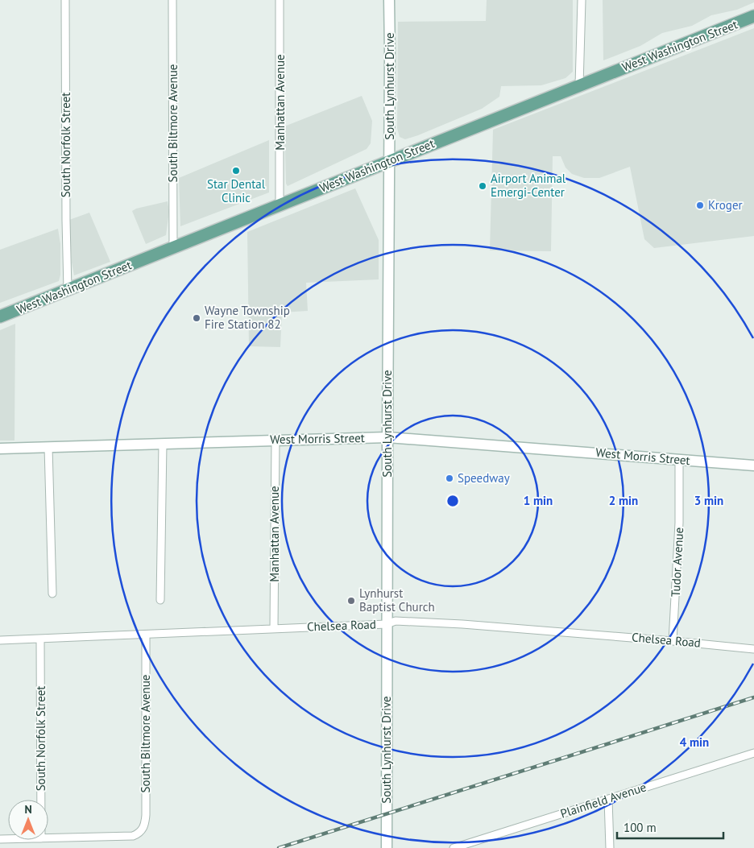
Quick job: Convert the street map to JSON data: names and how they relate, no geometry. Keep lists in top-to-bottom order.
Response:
{
  "streets": {
    "main road": ["West Washington Street", "South Lynhurst Drive", "West Morris Street"],
    "street": [
      "Manhattan Avenue",
      "South Biltmore Avenue",
      "South Norfolk Street",
      "Tudor Avenue",
      "Chelsea Road",
      "Plainfield Avenue"
    ]
  },
  "crossings": [
    ["West Washington Street", "South Lynhurst Drive"],
    ["West Washington Street", "Manhattan Avenue"],
    ["West Washington Street", "South Biltmore Avenue"],
    ["West Washington Street", "South Norfolk Street"],
    ["South Lynhurst Drive", "West Morris Street"],
    ["South Lynhurst Drive", "Chelsea Road"],
    ["Manhattan Avenue", "West Morris Street"],
    ["Manhattan Avenue", "Chelsea Road"],
    ["South Biltmore Avenue", "Chelsea Road"],
    ["South Norfolk Street", "Chelsea Road"],
    ["West Morris Street", "Tudor Avenue"],
    ["Tudor Avenue", "Chelsea Road"]
  ],
  "places": [
    "Star Dental Clinic",
    "Airport Animal Emergi-Center",
    "Kroger",
    "Wayne Township Fire Station 82",
    "Speedway",
    "Lynhurst Baptist Church"
  ],
  "scale_bar": "100 m",
  "north": "top",
  "rings": [
    "1 min",
    "2 min",
    "3 min",
    "4 min"
  ]
}
